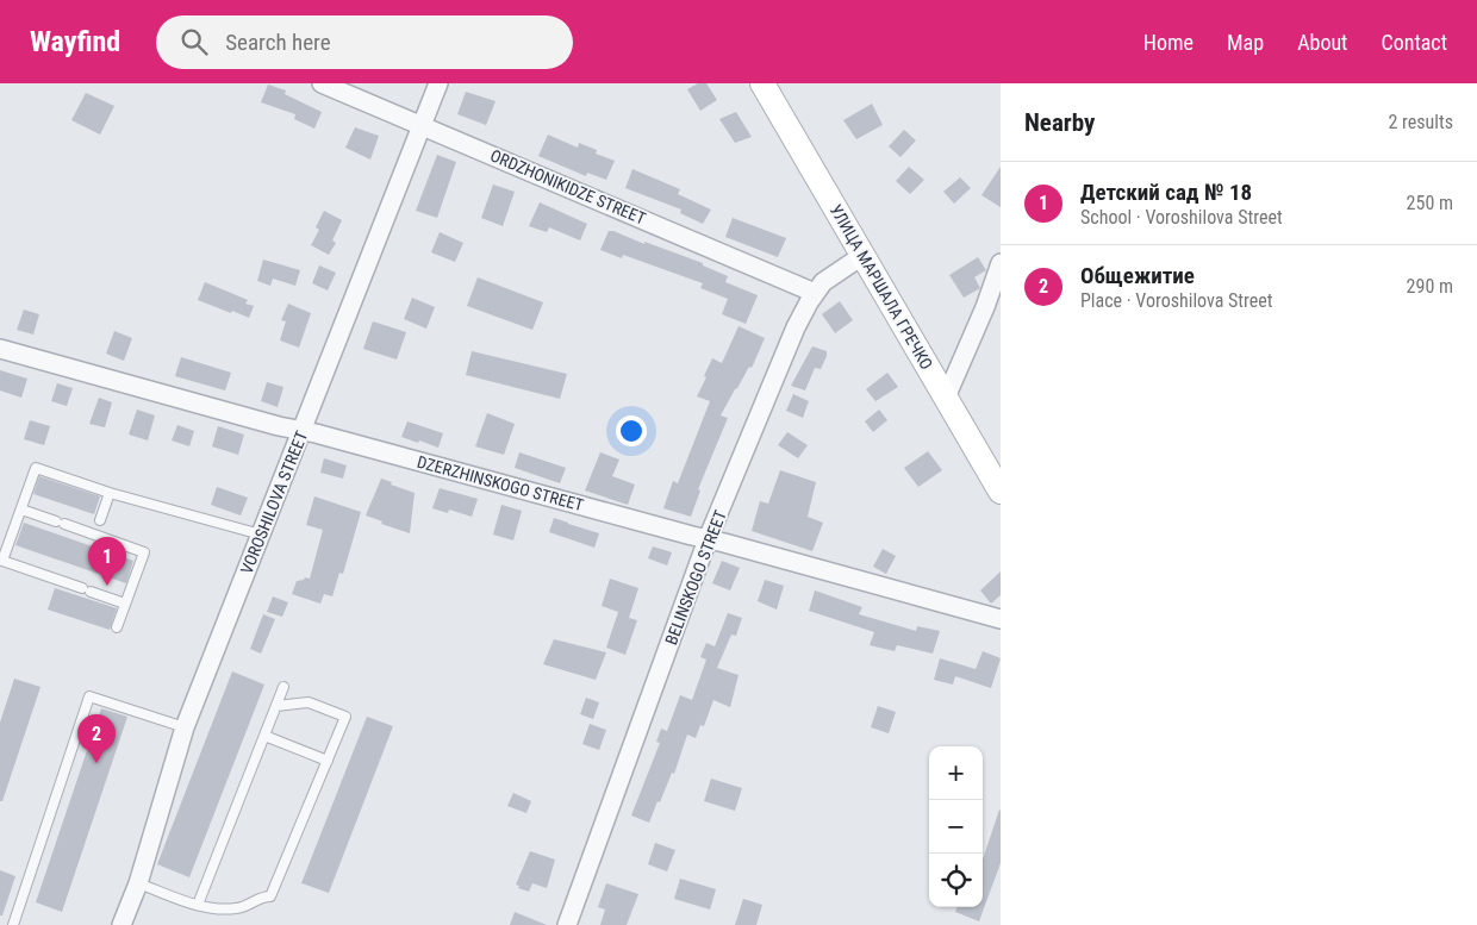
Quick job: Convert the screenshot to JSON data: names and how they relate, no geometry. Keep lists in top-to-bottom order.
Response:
{
  "streets": {
    "main road": ["УЛИЦА МАРШАЛА ГРЕЧКО"],
    "street": [
      "ORDZHONIKIDZE STREET",
      "DZERZHINSKOGO STREET",
      "VOROSHILOVA STREET",
      "BELINSKOGO STREET"
    ]
  },
  "crossings": [
    ["ORDZHONIKIDZE STREET", "VOROSHILOVA STREET"],
    ["ORDZHONIKIDZE STREET", "BELINSKOGO STREET"],
    ["УЛИЦА МАРШАЛА ГРЕЧКО", "BELINSKOGO STREET"],
    ["DZERZHINSKOGO STREET", "VOROSHILOVA STREET"],
    ["DZERZHINSKOGO STREET", "BELINSKOGO STREET"]
  ],
  "page": {
    "header": "Wayfind",
    "search": "Search here",
    "nav": [
      "Home",
      "Map",
      "About",
      "Contact"
    ],
    "heading": ["Nearby", "2 results"],
    "list": [
      {
        "mark": "1",
        "name": "Детский сад № 18",
        "note": "School · Voroshilova Street",
        "value": "250 m"
      },
      {
        "mark": "2",
        "name": "Общежитие",
        "note": "Place · Voroshilova Street",
        "value": "290 m"
      }
    ],
    "pins": ["1", "2"],
    "map_buttons": ["+", "−"]
  }
}
